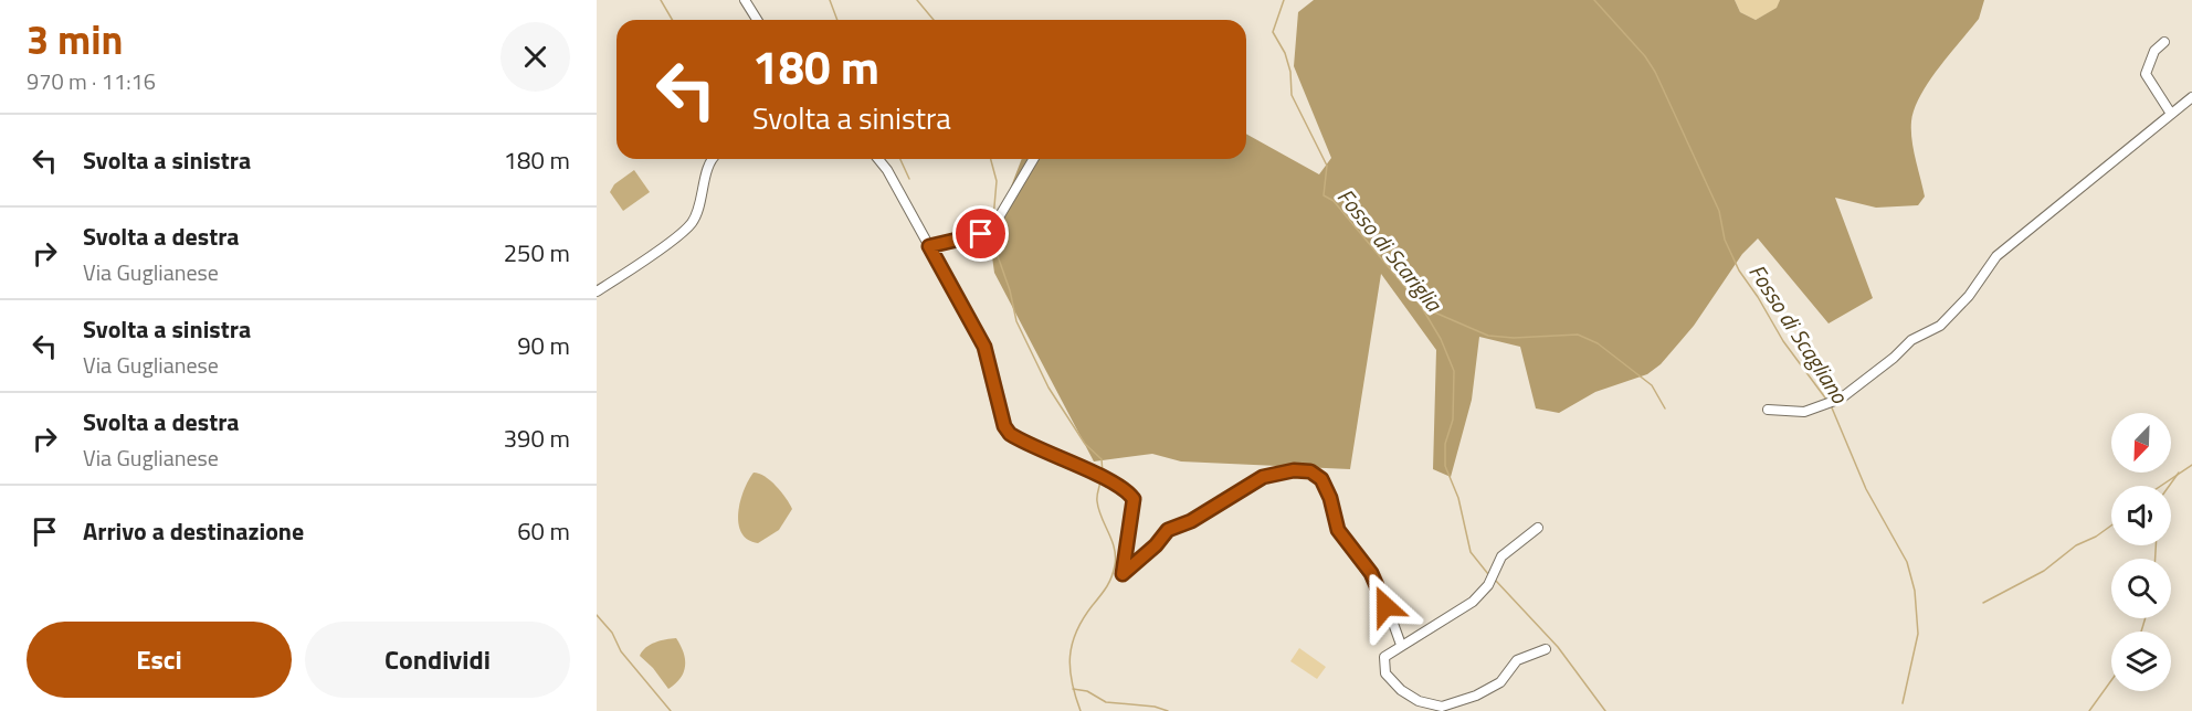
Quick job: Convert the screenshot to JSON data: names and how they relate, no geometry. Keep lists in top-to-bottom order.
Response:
{
  "water": ["Fosso di Scariglia", "Fosso di Scagliano"],
  "north": "bottom left",
  "page": {
    "heading": ["3 min", "970 m · 11:16"],
    "turn": ["180 m", "Svolta a sinistra"],
    "list": [
      {
        "name": "Svolta a sinistra",
        "value": "180 m"
      },
      {
        "name": "Svolta a destra",
        "note": "Via Guglianese",
        "value": "250 m"
      },
      {
        "name": "Svolta a sinistra",
        "note": "Via Guglianese",
        "value": "90 m"
      },
      {
        "name": "Svolta a destra",
        "note": "Via Guglianese",
        "value": "390 m"
      },
      {
        "name": "Arrivo a destinazione",
        "value": "60 m"
      }
    ],
    "buttons": ["Esci", "Condividi"]
  }
}
